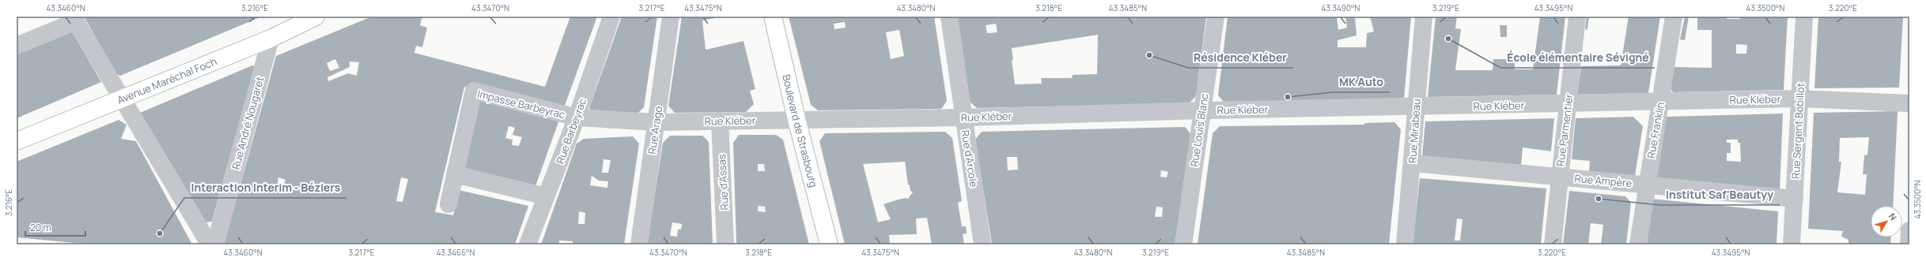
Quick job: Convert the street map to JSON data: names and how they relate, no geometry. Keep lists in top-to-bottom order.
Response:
{
  "streets": {
    "main road": ["Avenue Maréchal Foch", "Boulevard de Strasbourg"],
    "street": [
      "Rue Kléber",
      "Impasse Barbeyrac",
      "Rue André Nougaret",
      "Rue Arago",
      "Rue Louis Blanc",
      "Rue Parmentier",
      "Rue Franklin",
      "Rue Barbeyrac",
      "Rue Mirabeau",
      "Rue Sergent Bobillot",
      "Rue d'Arcole",
      "Rue Ampère",
      "Rue d'Assas"
    ]
  },
  "crossings": [
    ["Avenue Maréchal Foch", "Rue André Nougaret"],
    ["Rue Kléber", "Impasse Barbeyrac"],
    ["Rue Kléber", "Rue Arago"],
    ["Rue Kléber", "Rue Louis Blanc"],
    ["Rue Kléber", "Rue Parmentier"],
    ["Rue Kléber", "Rue Franklin"],
    ["Rue Kléber", "Rue Barbeyrac"],
    ["Rue Kléber", "Boulevard de Strasbourg"],
    ["Rue Kléber", "Rue Mirabeau"],
    ["Rue Kléber", "Rue Sergent Bobillot"],
    ["Rue Kléber", "Rue d'Arcole"],
    ["Rue Kléber", "Rue d'Assas"],
    ["Impasse Barbeyrac", "Rue Barbeyrac"],
    ["Rue Parmentier", "Rue Ampère"],
    ["Rue Franklin", "Rue Ampère"],
    ["Rue Mirabeau", "Rue Ampère"],
    ["Rue Sergent Bobillot", "Rue Ampère"]
  ],
  "places": [
    "École élémentaire Sévigné",
    "Résidence Kléber",
    "MK Auto",
    "Institut Saf'Beautyy",
    "Interaction Interim - Béziers"
  ],
  "scale_bar": "20 m",
  "north": "top right",
  "coordinates": [
    "43.3460°N",
    "3.216°E",
    "43.3470°N",
    "3.217°E",
    "43.3475°N",
    "43.3480°N",
    "3.218°E",
    "43.3485°N",
    "43.3490°N",
    "3.219°E",
    "43.3495°N",
    "43.3500°N",
    "3.220°E",
    "43.3465°N"
  ]
}
